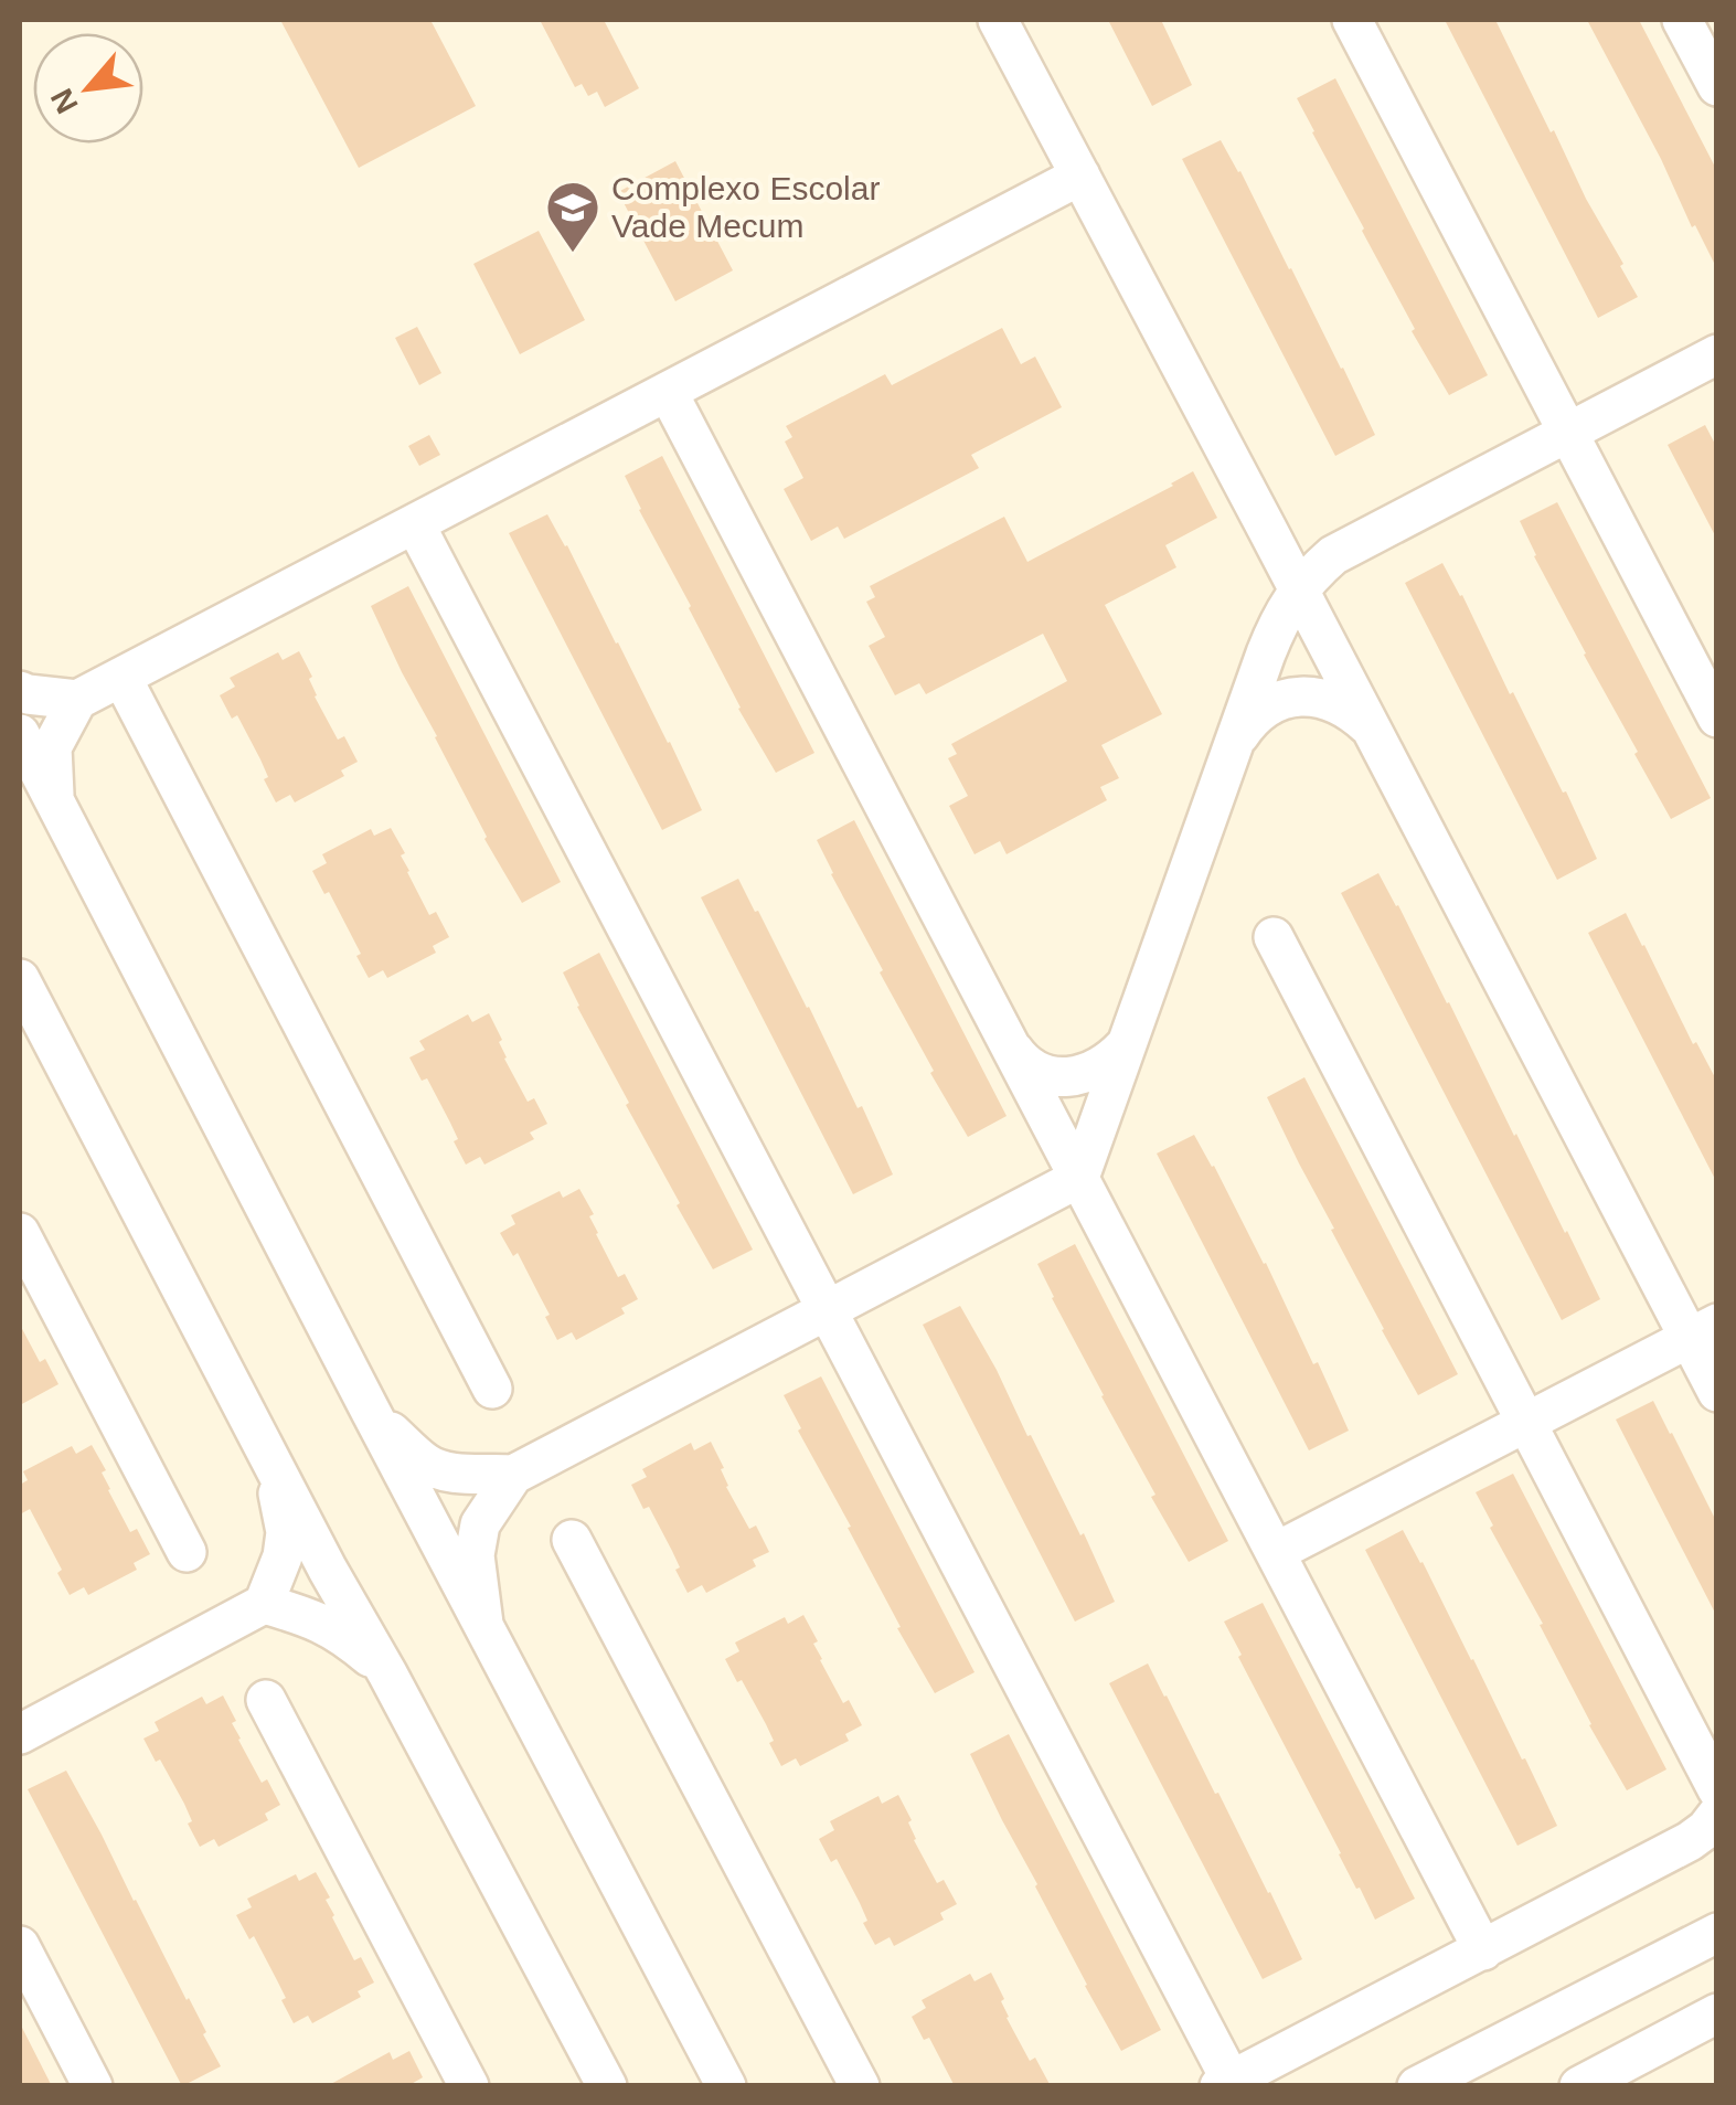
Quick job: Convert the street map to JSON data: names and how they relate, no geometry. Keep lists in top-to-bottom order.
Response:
{
  "places": {
    "school or university": ["Complexo Escolar Vade Mecum"]
  },
  "north": "bottom left"
}
